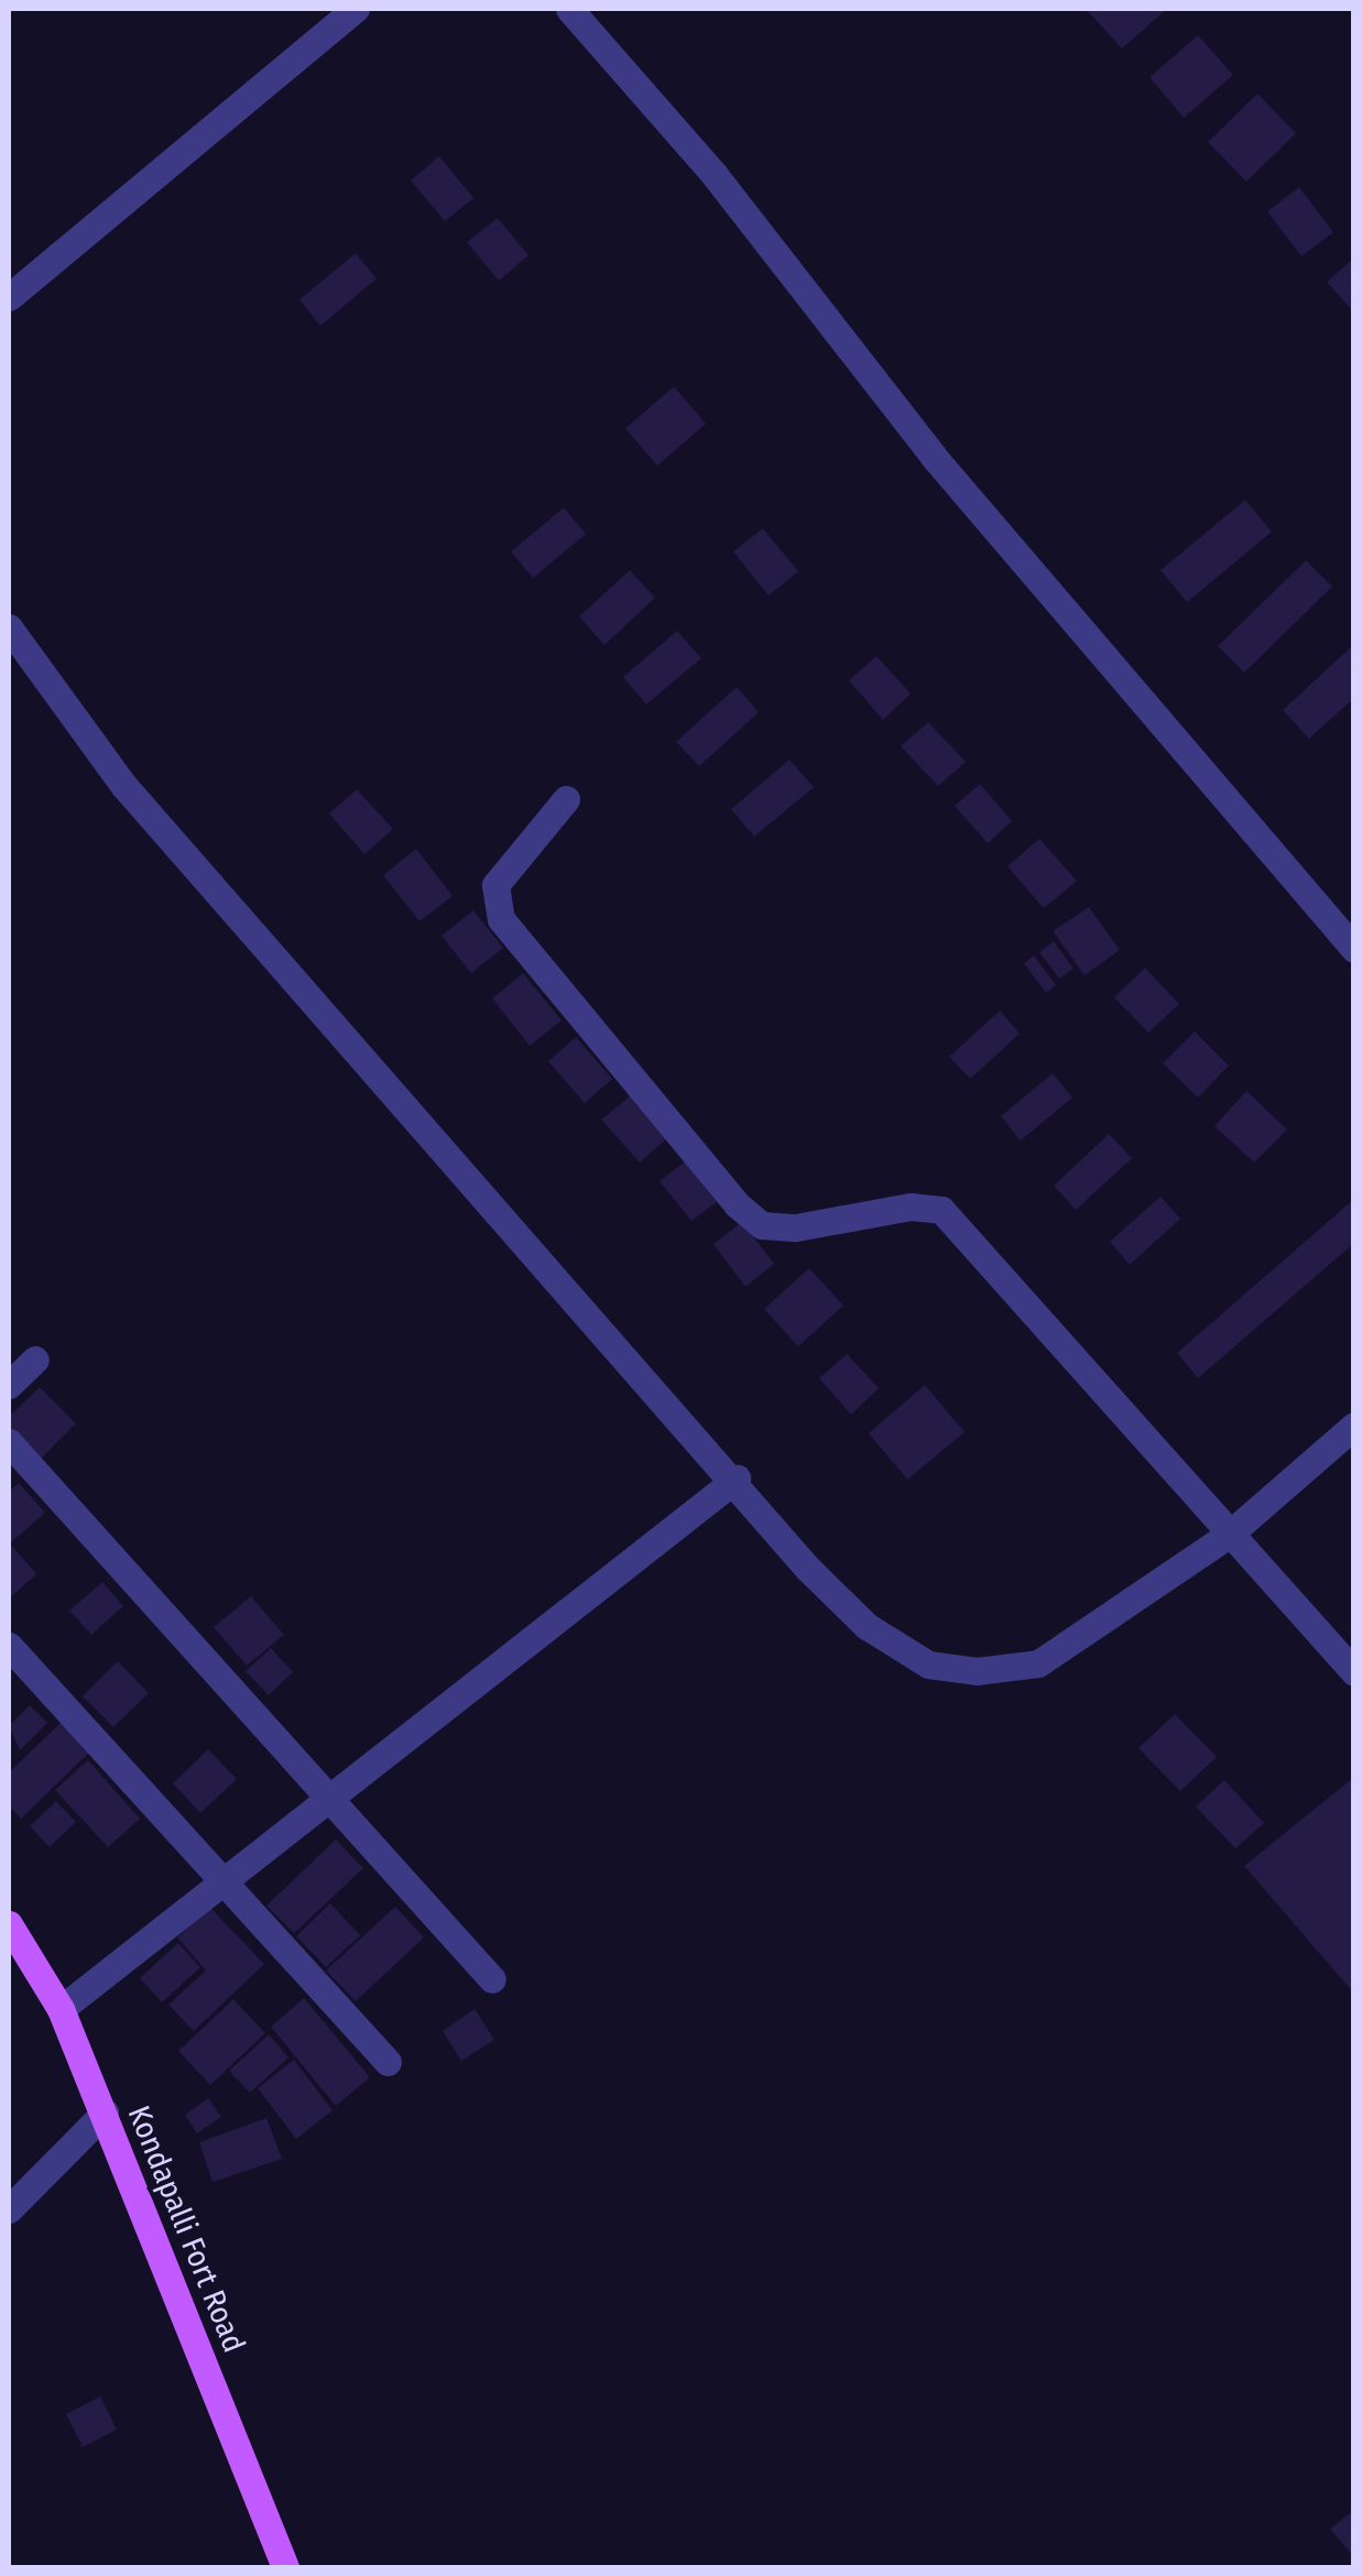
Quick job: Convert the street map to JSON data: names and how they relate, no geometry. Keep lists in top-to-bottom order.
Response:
{
  "streets": {
    "main road": ["Kondapalli Fort Road"]
  }
}
